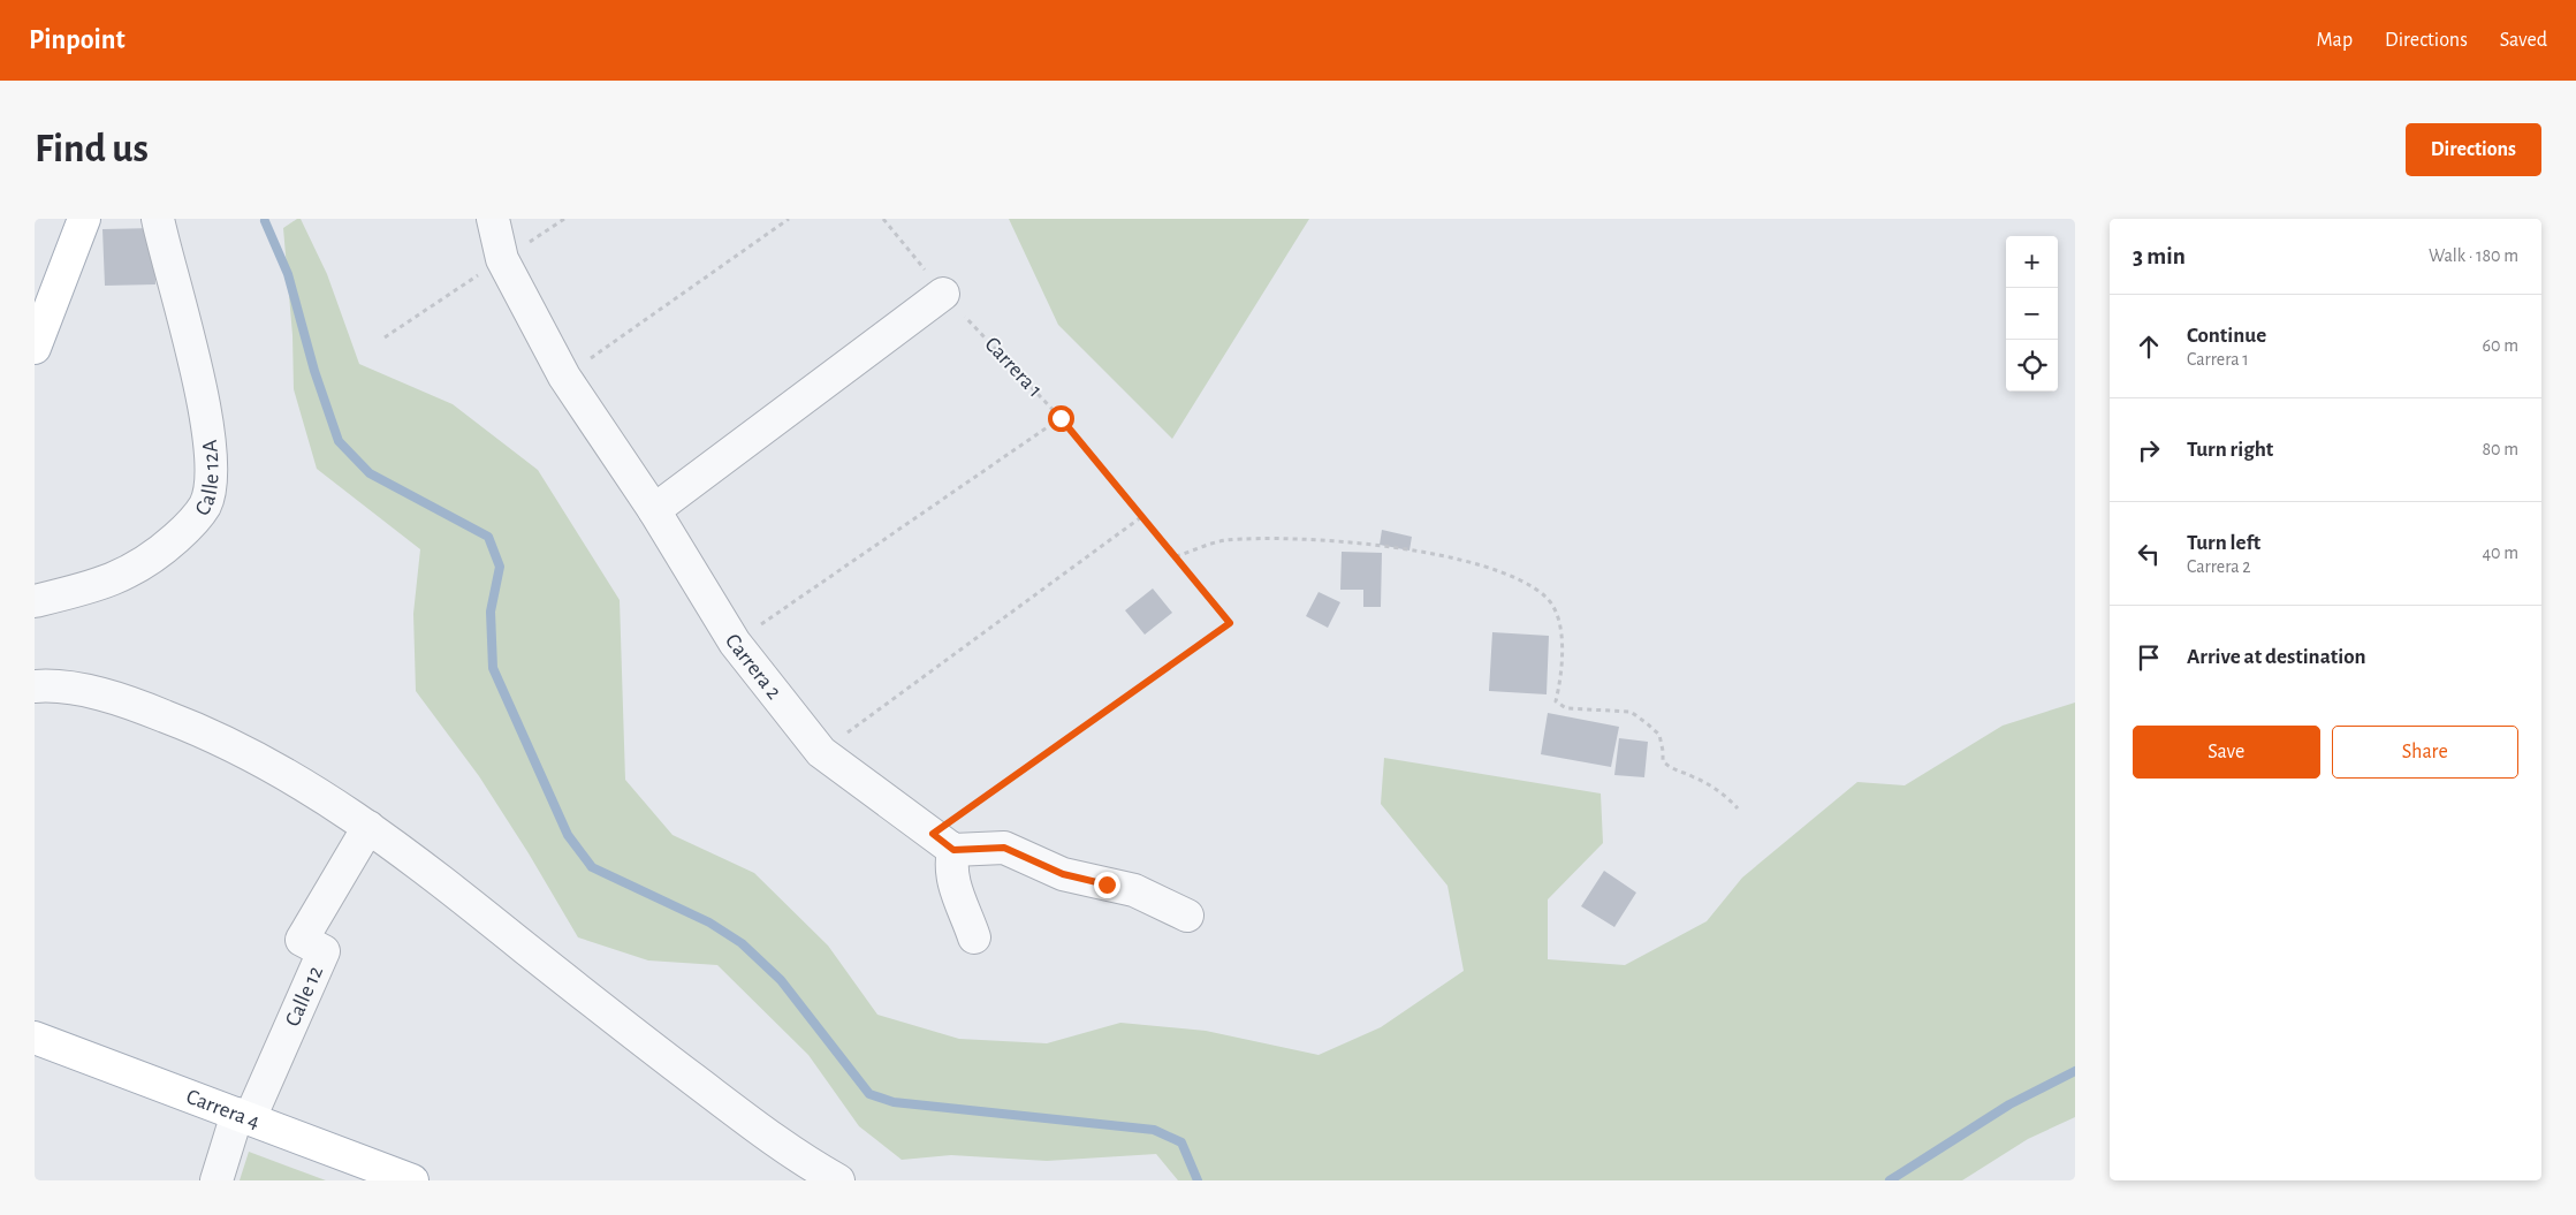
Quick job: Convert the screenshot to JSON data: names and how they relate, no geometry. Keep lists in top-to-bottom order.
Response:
{
  "streets": {
    "main road": ["Carrera 4"],
    "street": ["Calle 12A", "Carrera 2", "Calle 12"],
    "path": ["Carrera 1"]
  },
  "crossings": [
    ["Carrera 1", "Carrera 2"],
    ["Calle 12", "Carrera 4"]
  ],
  "page": {
    "header": "Pinpoint",
    "nav": ["Map", "Directions", "Saved"],
    "buttons": [
      "Directions",
      ["Save", "Share"]
    ],
    "title": "Find us",
    "heading": ["3 min", "Walk · 180 m"],
    "map_buttons": ["+", "−"],
    "list": [
      ["Continue", "Carrera 1", "60 m"],
      ["Turn right", "80 m"],
      ["Turn left", "Carrera 2", "40 m"],
      "Arrive at destination"
    ]
  }
}
